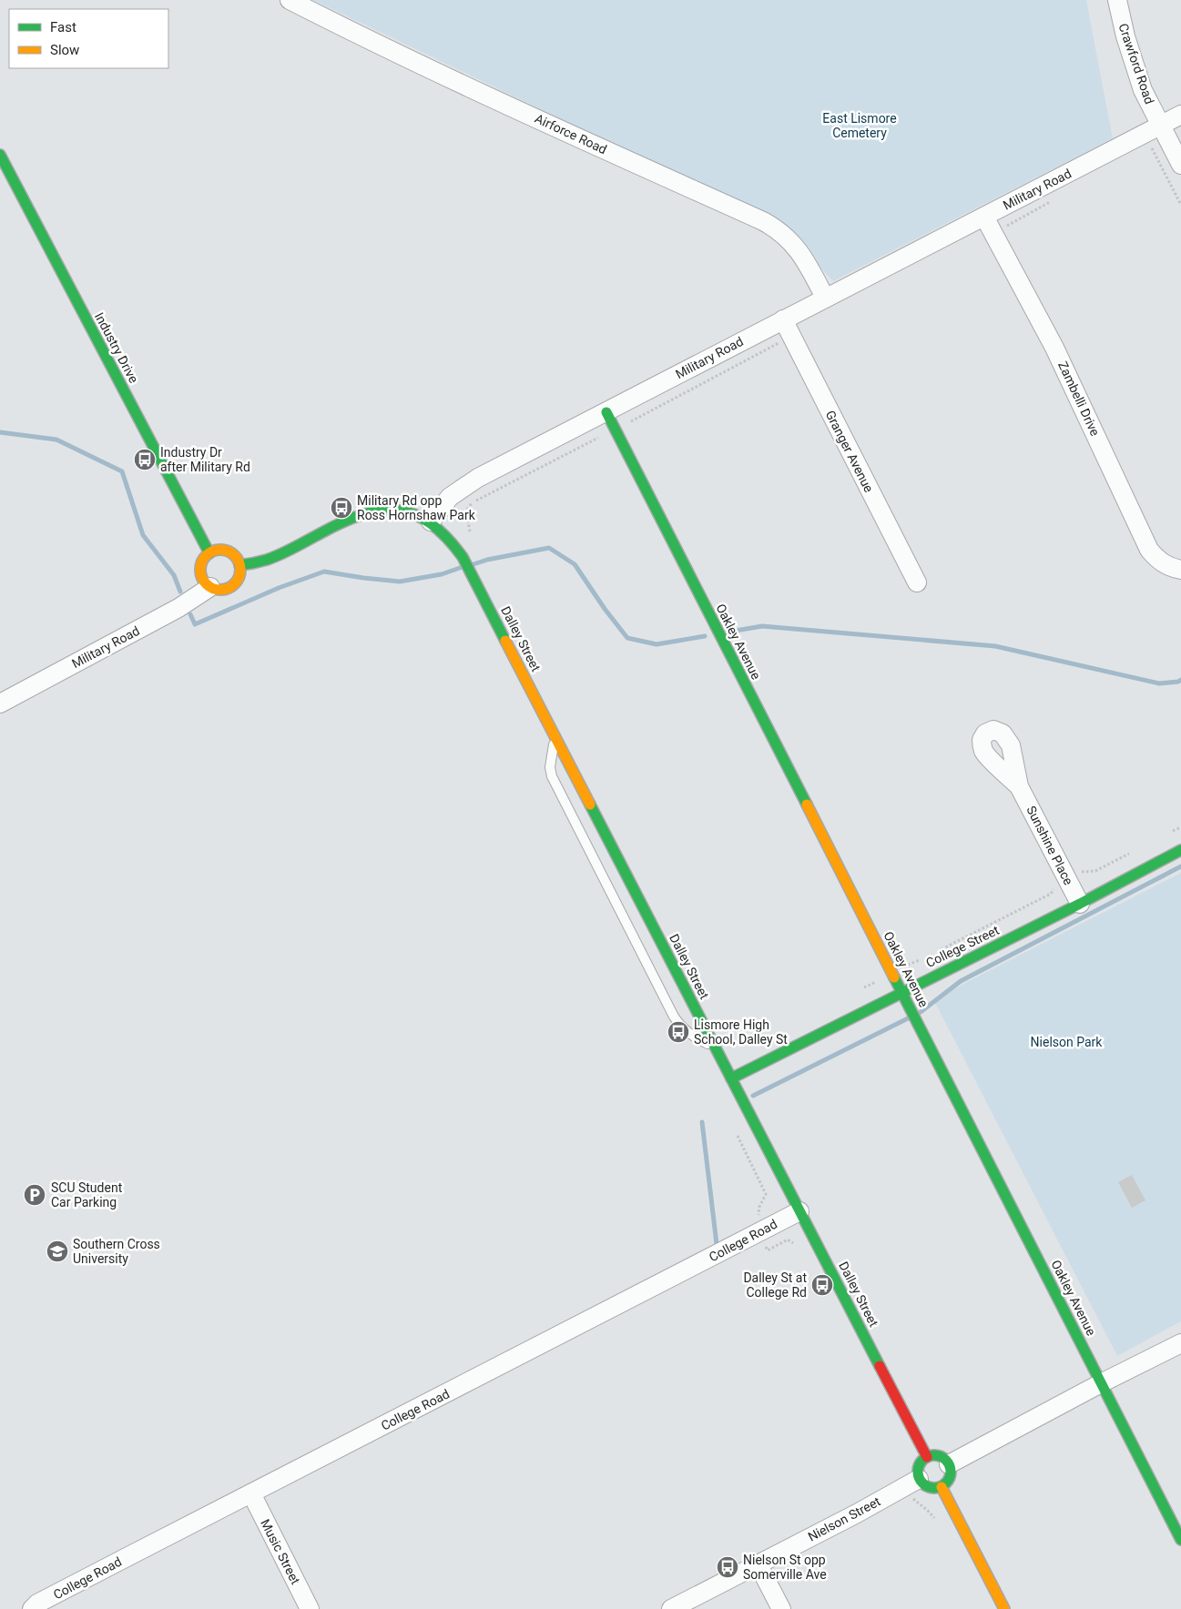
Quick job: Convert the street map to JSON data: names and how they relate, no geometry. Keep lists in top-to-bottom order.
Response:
{
  "streets": {
    "street": [
      "Crawford Road",
      "Airforce Road",
      "Military Road",
      "Industry Drive",
      "Zambelli Drive",
      "Granger Avenue",
      "Dalley Street",
      "Oakley Avenue",
      "Sunshine Place",
      "College Street",
      "College Road",
      "Nielson Street",
      "Music Street"
    ]
  },
  "crossings": [
    ["Crawford Road", "Military Road"],
    ["Airforce Road", "Military Road"],
    ["Military Road", "Industry Drive"],
    ["Military Road", "Zambelli Drive"],
    ["Military Road", "Granger Avenue"],
    ["Military Road", "Dalley Street"],
    ["Military Road", "Oakley Avenue"],
    ["Dalley Street", "College Street"],
    ["Dalley Street", "College Road"],
    ["Dalley Street", "Nielson Street"],
    ["Oakley Avenue", "College Street"],
    ["Sunshine Place", "College Street"],
    ["College Road", "Music Street"]
  ],
  "parks": ["East Lismore Cemetery", "Nielson Park"],
  "places": {
    "bus stop": [
      "Industry Dr after Military Rd",
      "Military Rd opp Ross Hornshaw Park",
      "Lismore High School, Dalley St",
      "Dalley St at College Rd",
      "Nielson St opp Somerville Ave"
    ],
    "parking": ["SCU Student Car Parking"],
    "school or university": ["Southern Cross University"]
  },
  "legend": ["Fast", "Slow"]
}
